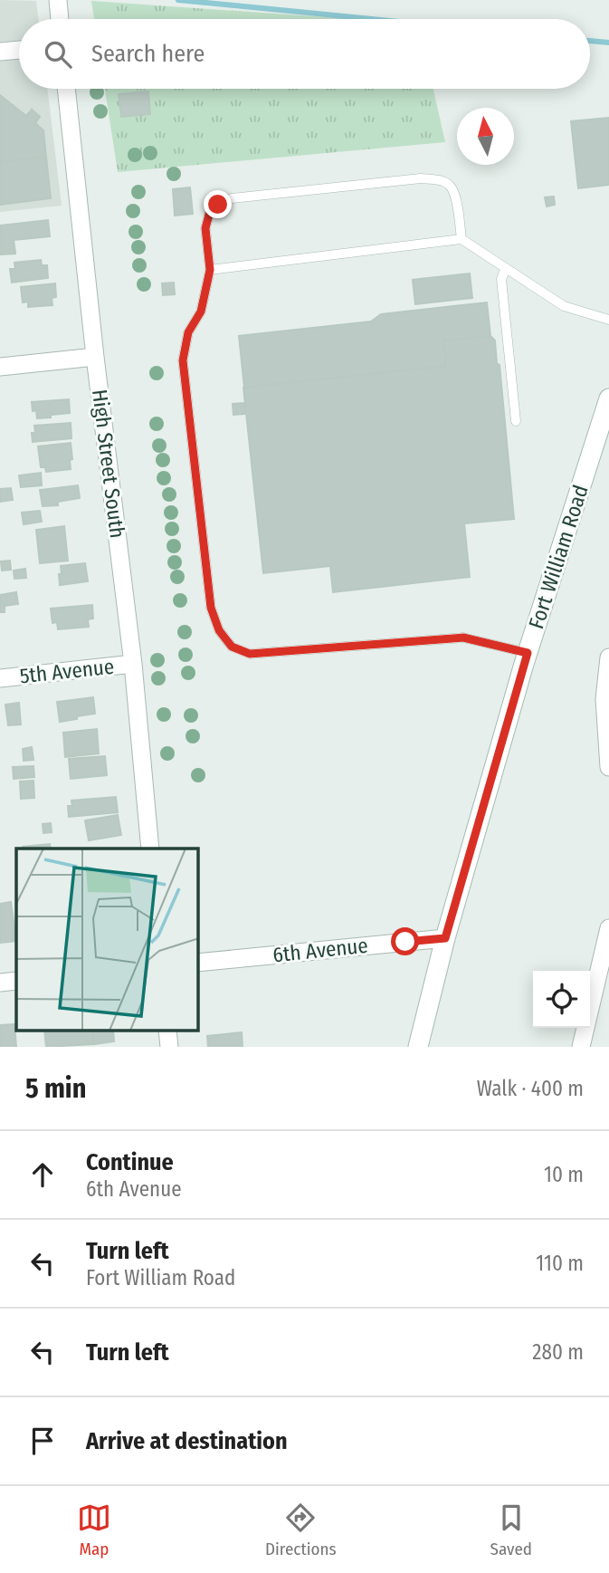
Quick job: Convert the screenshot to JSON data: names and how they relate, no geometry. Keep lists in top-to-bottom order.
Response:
{
  "streets": {
    "main road": ["Fort William Road"],
    "street": ["High Street South", "5th Avenue", "6th Avenue"]
  },
  "crossings": [
    ["High Street South", "5th Avenue"],
    ["Fort William Road", "6th Avenue"]
  ],
  "north": "top",
  "page": {
    "search": "Search here",
    "heading": ["5 min", "Walk · 400 m"],
    "list": [
      ["Continue", "6th Avenue", "10 m"],
      ["Turn left", "Fort William Road", "110 m"],
      ["Turn left", "280 m"],
      "Arrive at destination"
    ],
    "nav": ["Map", "Directions", "Saved"]
  }
}
